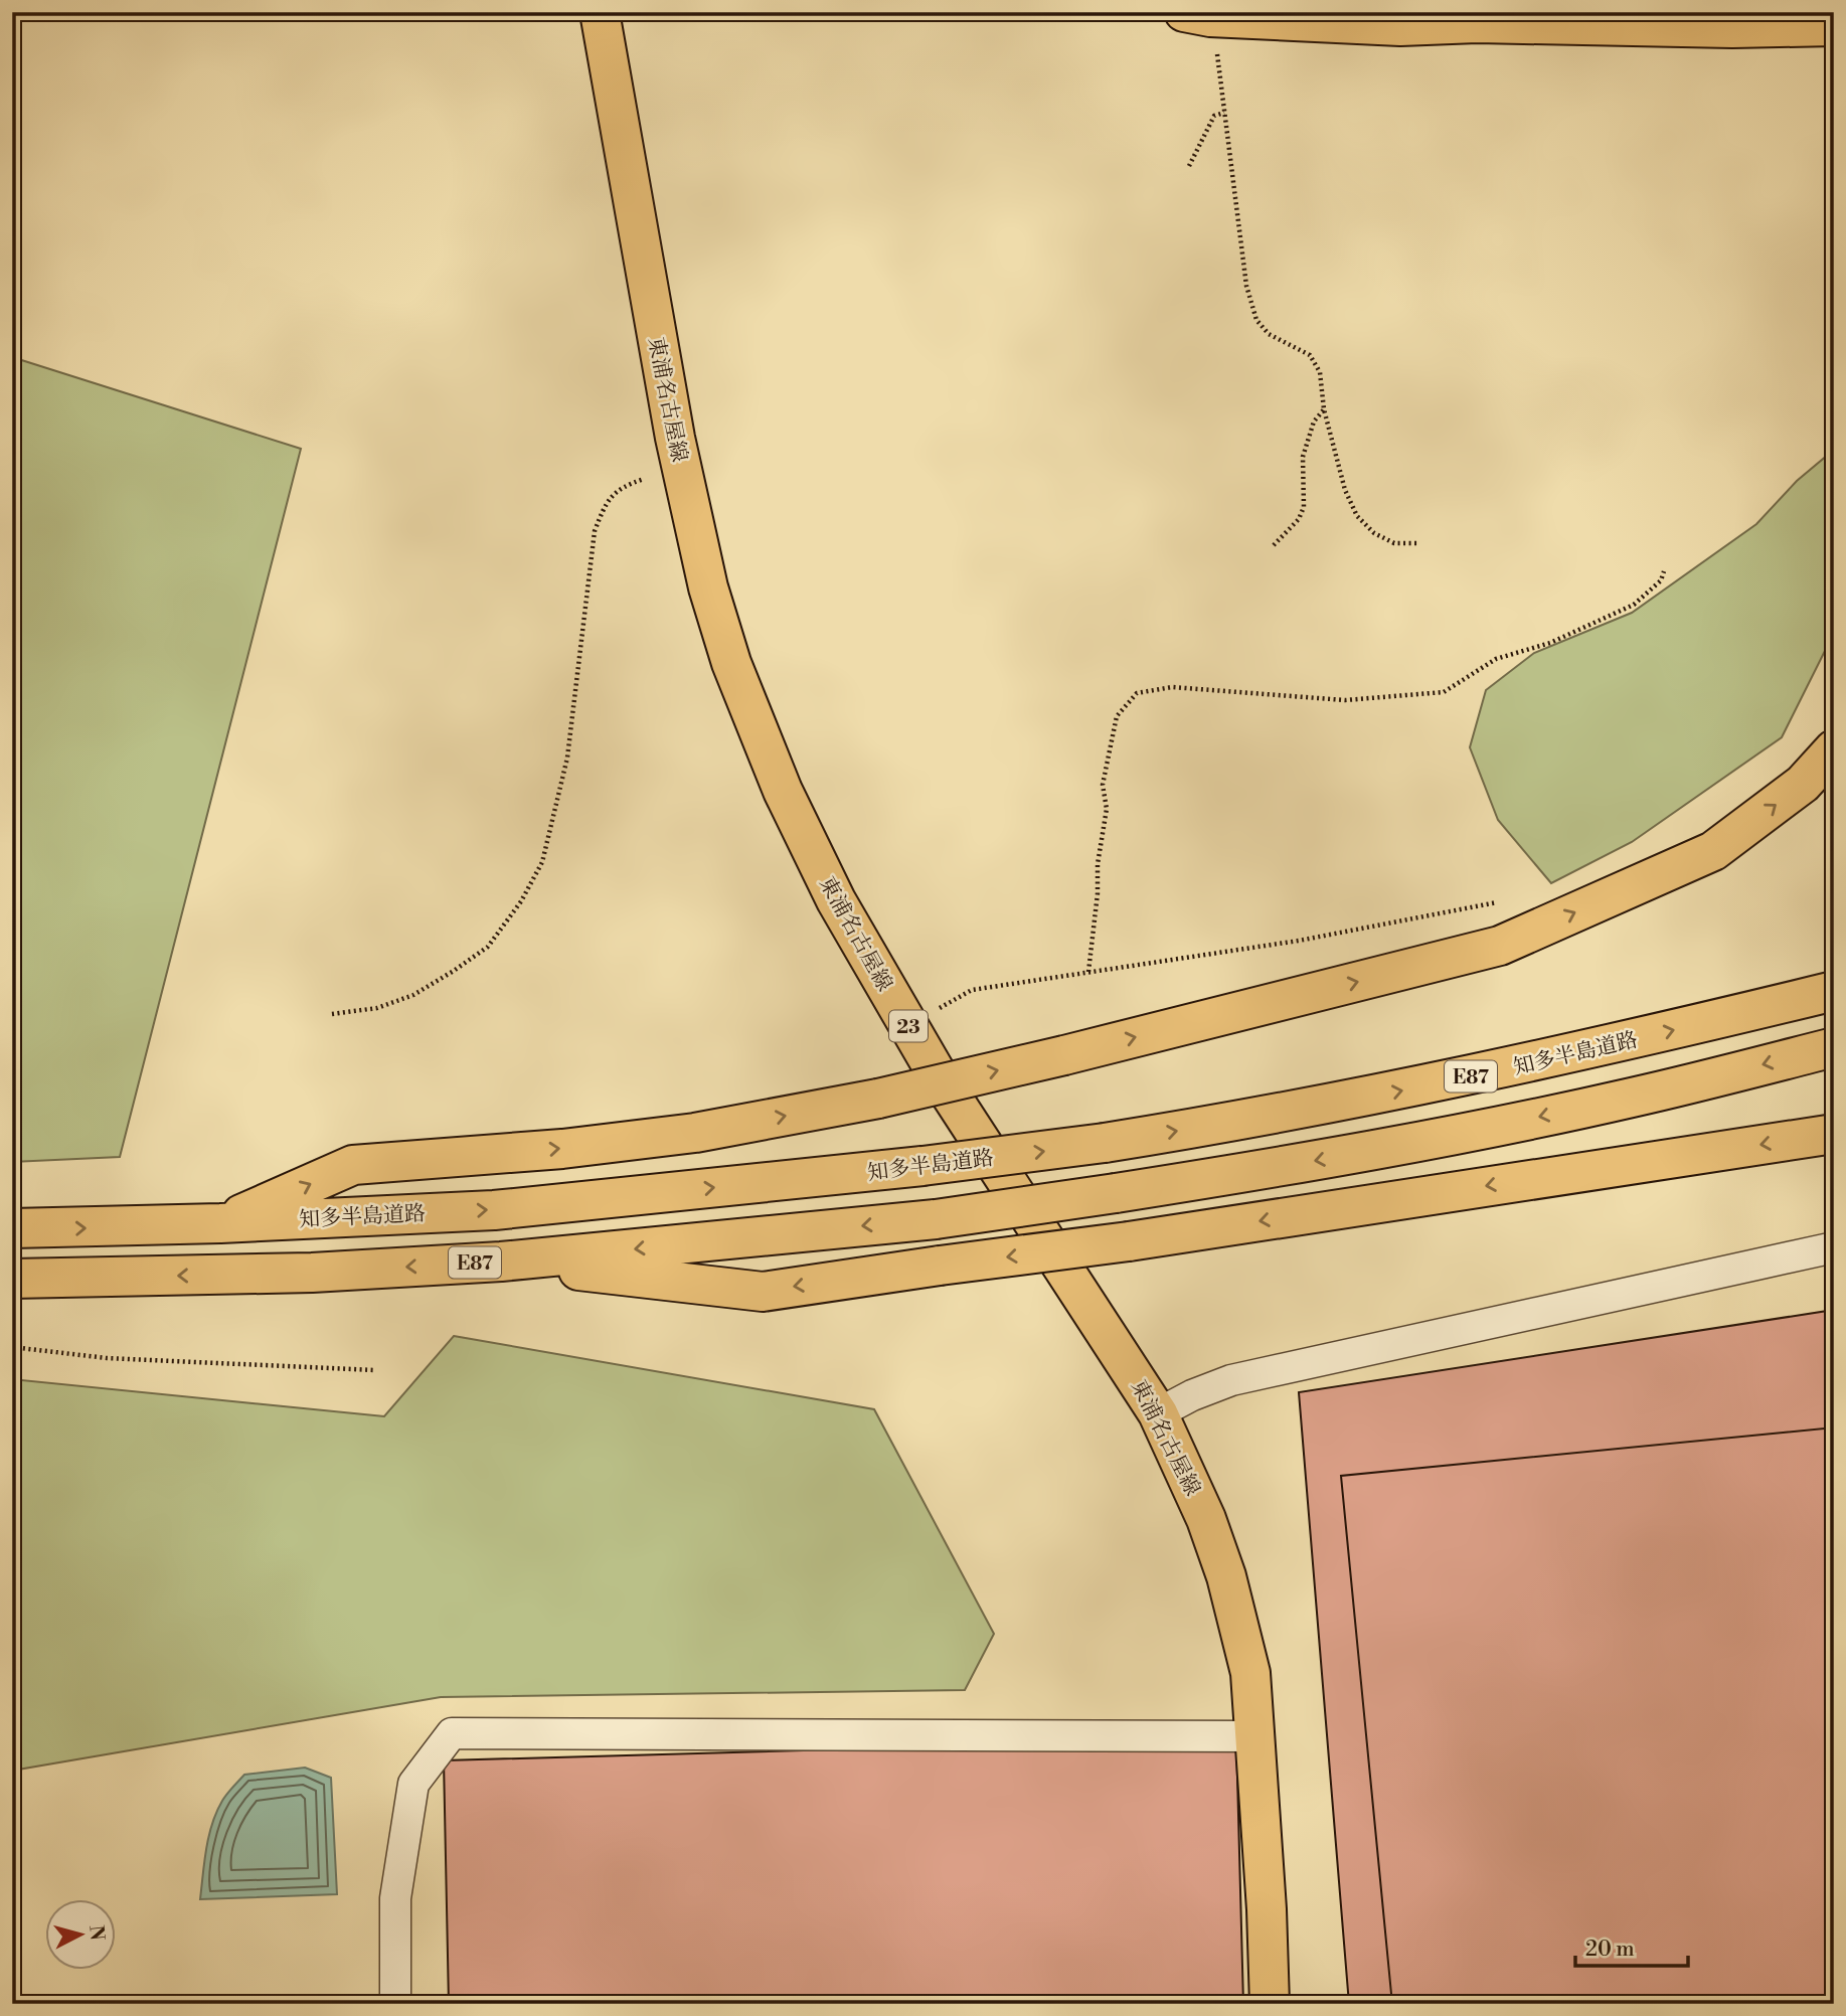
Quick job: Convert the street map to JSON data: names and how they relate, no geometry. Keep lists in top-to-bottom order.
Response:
{
  "streets": {
    "main road": [
      "東浦名古屋線",
      "23",
      "知多半島道路",
      "E87"
    ]
  },
  "scale_bar": "20 m",
  "north": "right"
}
